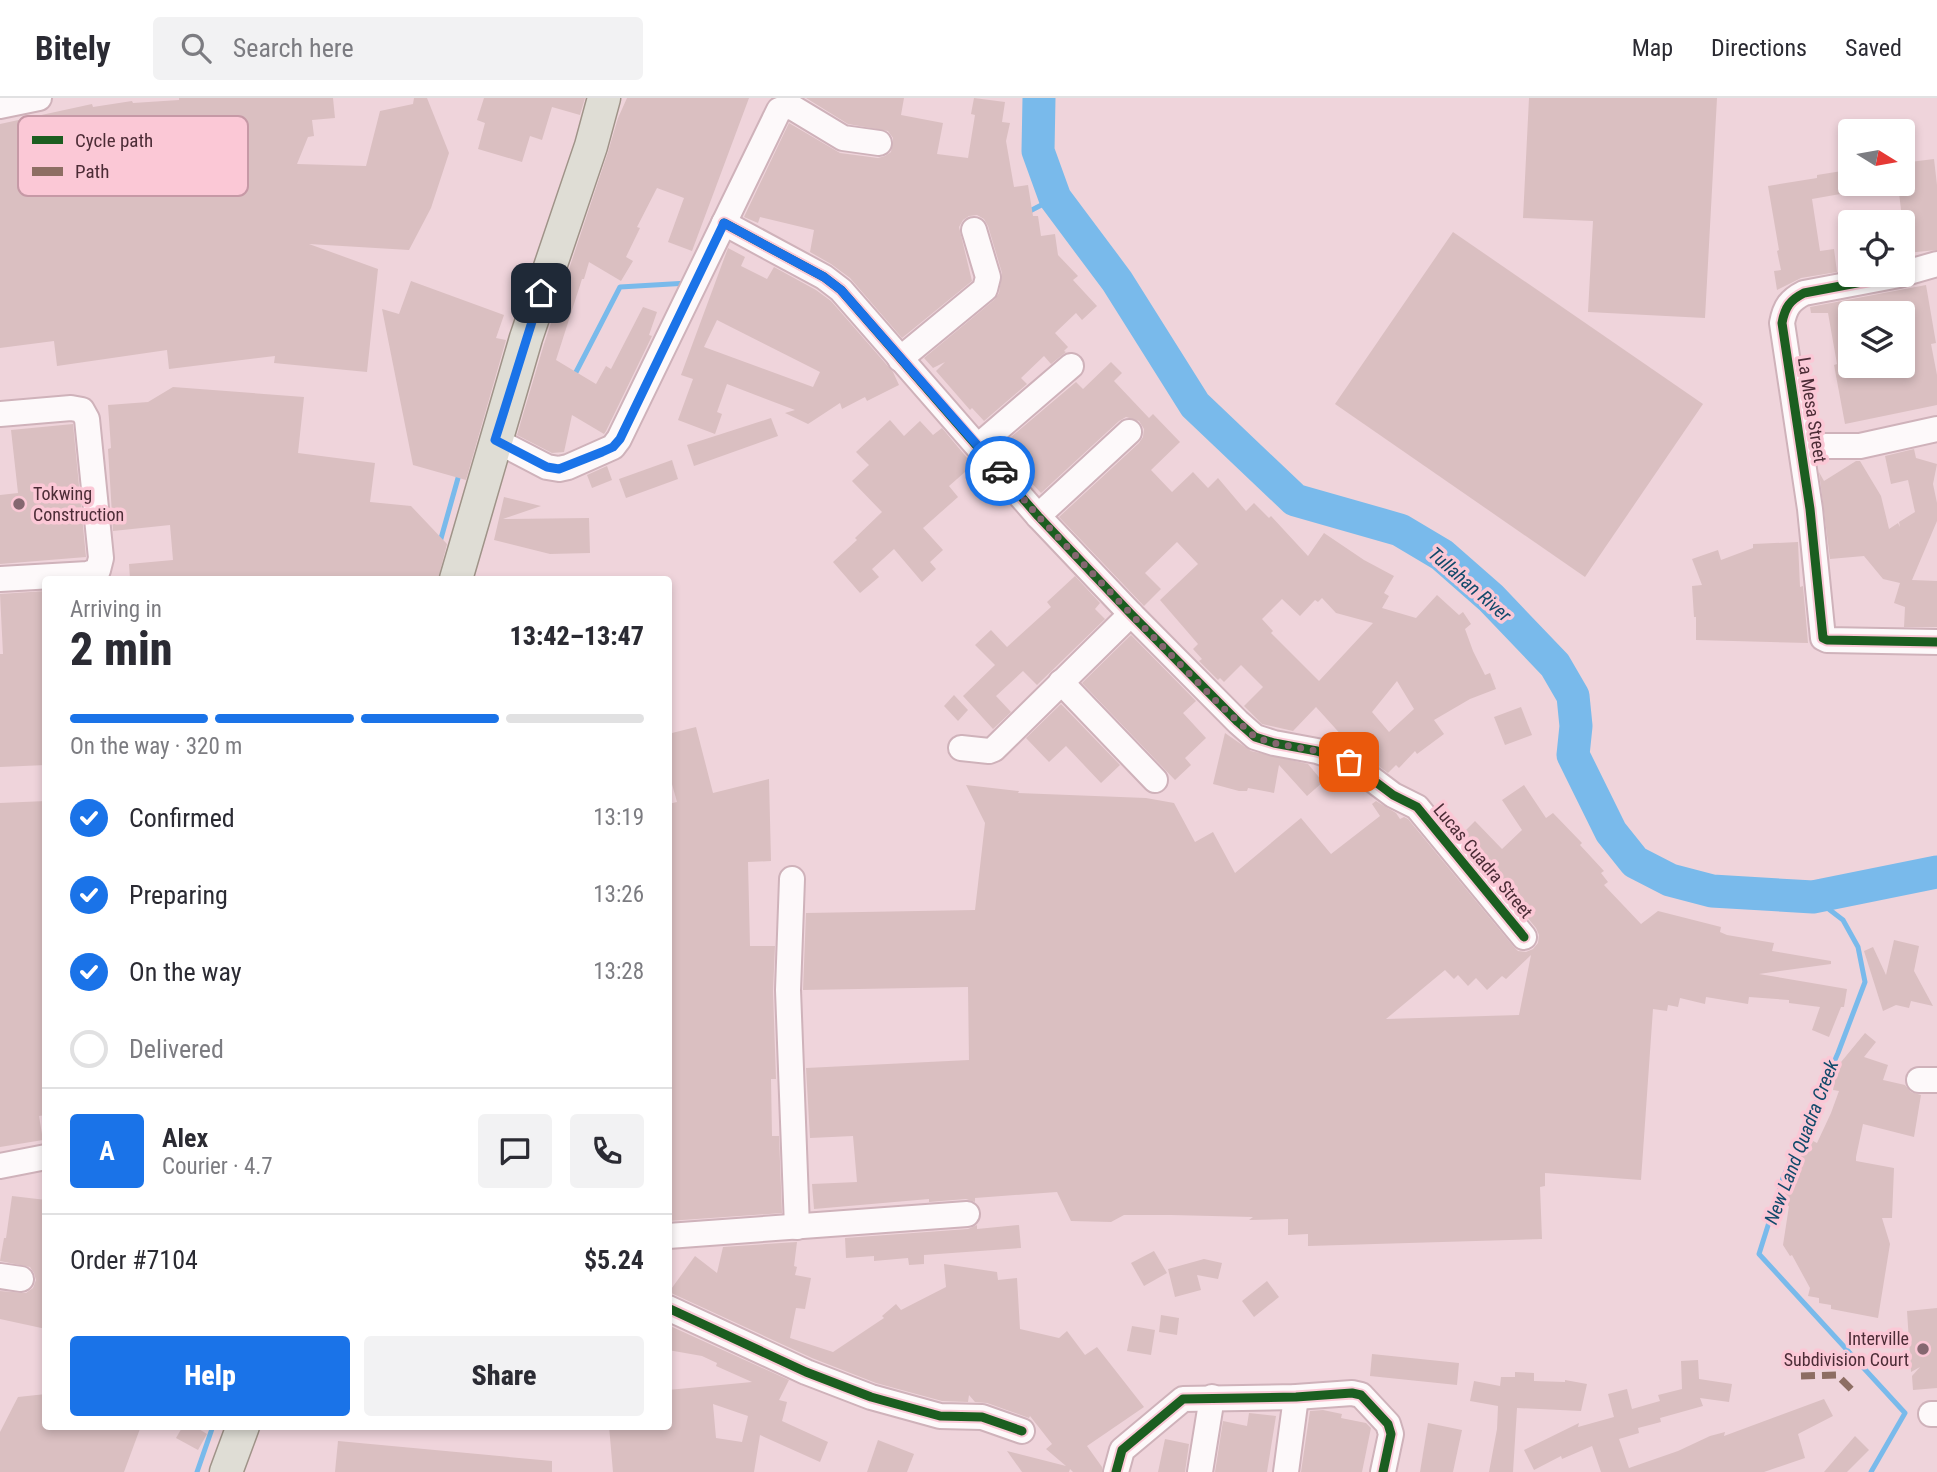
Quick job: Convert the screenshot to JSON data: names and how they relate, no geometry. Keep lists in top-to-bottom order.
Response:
{
  "streets": {
    "street": ["La Mesa Street", "Lucas Cuadra Street"]
  },
  "water": ["Tullahan River", "New Land Quadra Creek"],
  "places": ["Tokwing Construction", "Interville Subdivision Court"],
  "legend": ["Cycle path", "Path"],
  "north": "right",
  "page": {
    "header": "Bitely",
    "search": "Search here",
    "nav": ["Map", "Directions", "Saved"],
    "heading": ["2 min", "Arriving in", "13:42–13:47"],
    "panel": [
      "Alex",
      "Courier · 4.7",
      "Order #7104",
      "$5.24"
    ],
    "bar": "On the way · 320 m",
    "list": [
      ["Confirmed", "13:19"],
      ["Preparing", "13:26"],
      ["On the way", "13:28"],
      "Delivered"
    ],
    "round": "A",
    "buttons": ["Help", "Share"]
  }
}
